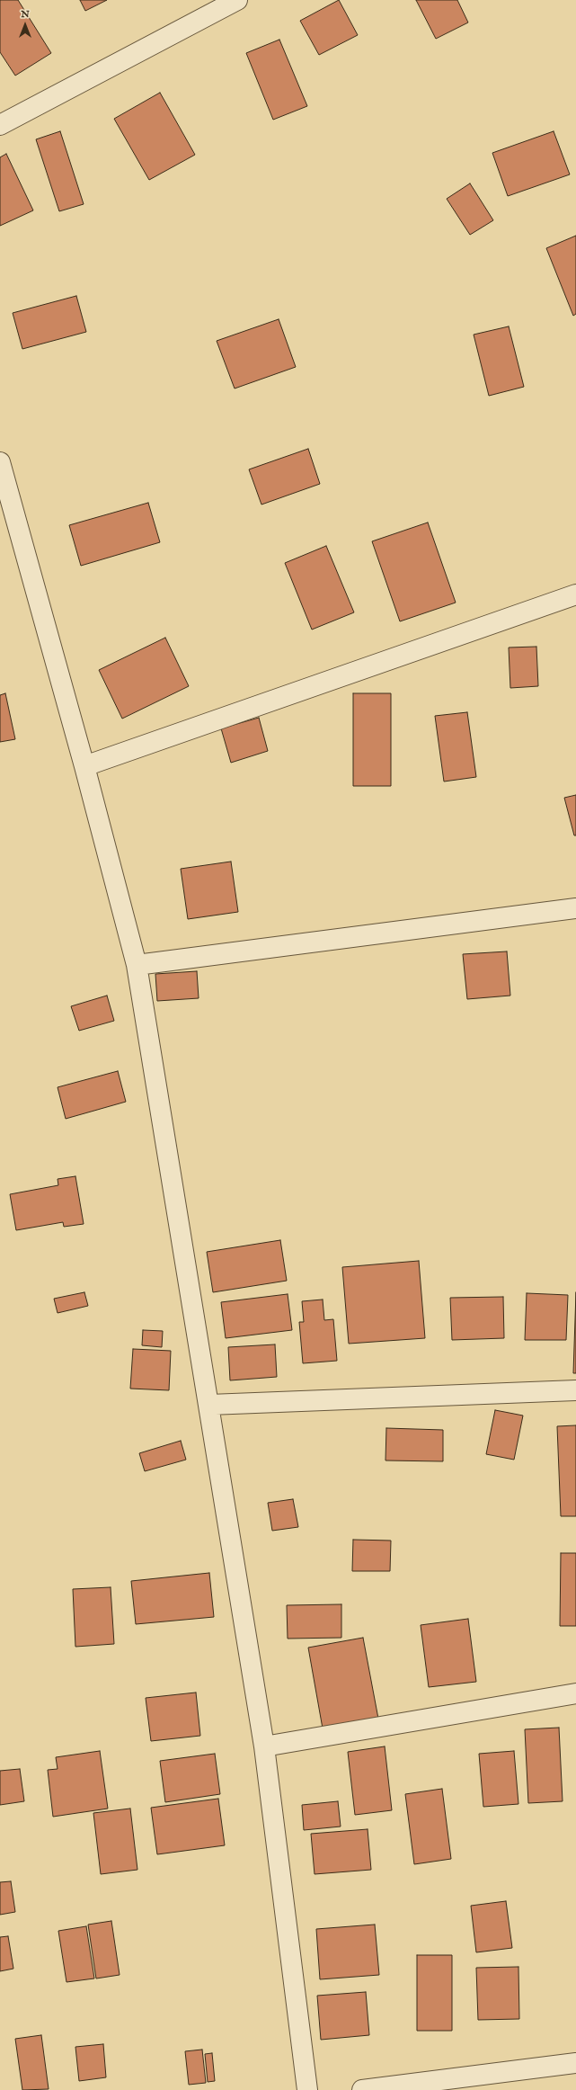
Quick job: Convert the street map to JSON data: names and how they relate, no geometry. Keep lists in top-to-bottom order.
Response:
{
  "north": "top"
}
